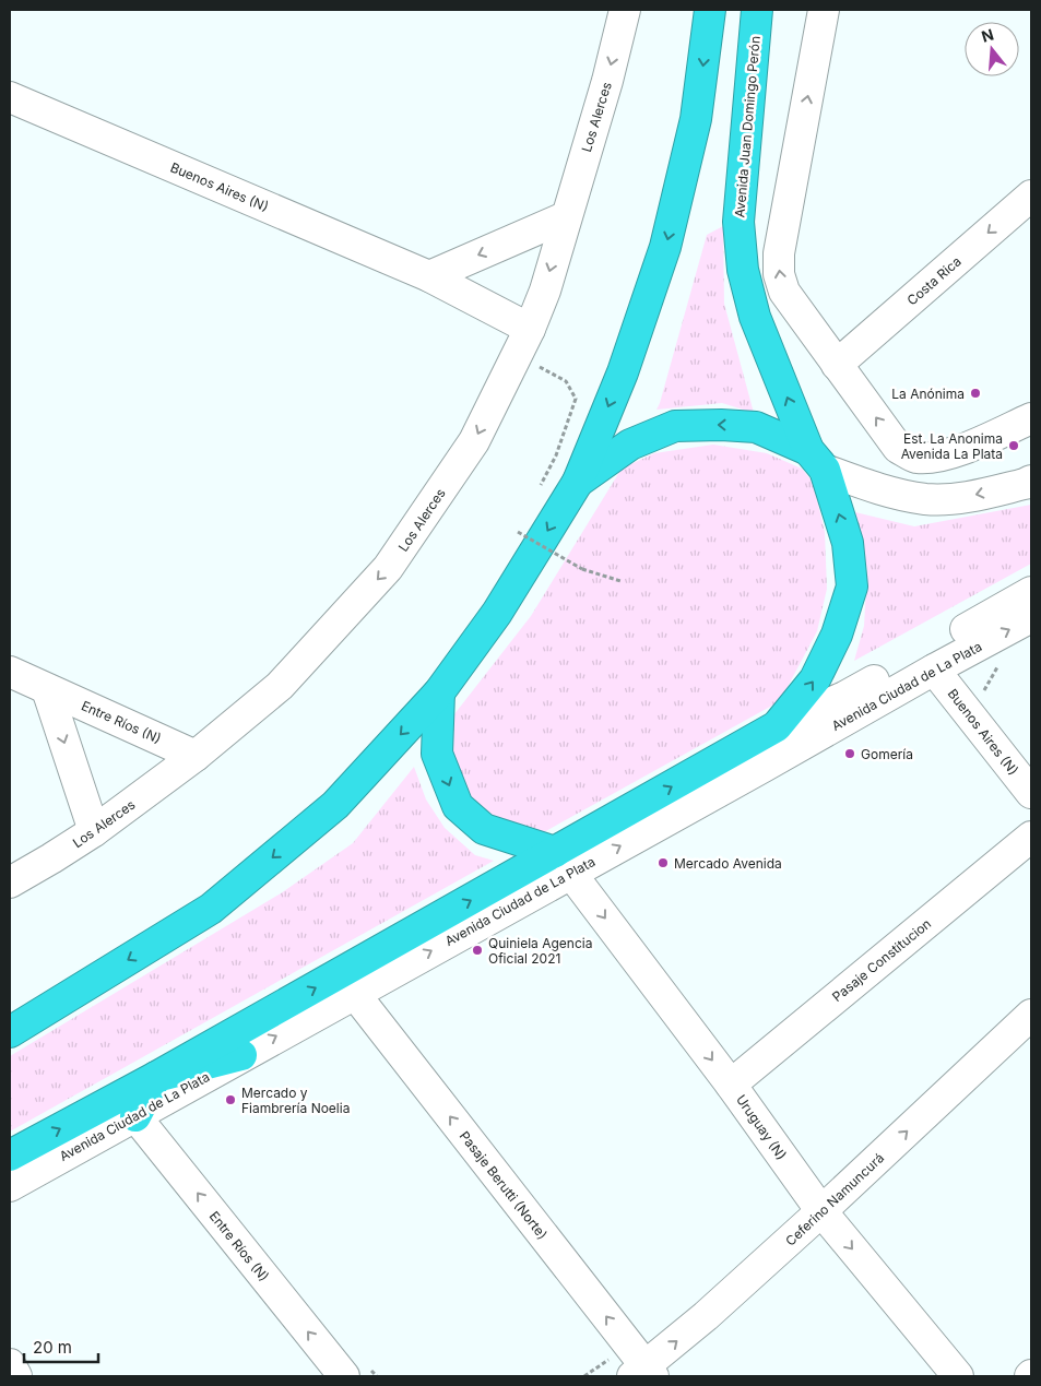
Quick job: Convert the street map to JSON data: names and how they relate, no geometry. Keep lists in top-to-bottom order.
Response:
{
  "streets": {
    "highway": ["Avenida Juan Domingo Perón", "Avenida Ciudad de La Plata"],
    "street": [
      "Los Alerces",
      "Buenos Aires (N)",
      "Costa Rica",
      "Entre Ríos (N)",
      "Pasaje Constitucion",
      "Uruguay (N)",
      "Pasaje Berutti (Norte)",
      "Ceferino Namuncurá"
    ]
  },
  "crossings": [
    ["Los Alerces", "Buenos Aires (N)"],
    ["Los Alerces", "Entre Ríos (N)"],
    ["Avenida Juan Domingo Perón", "Avenida Ciudad de La Plata"],
    ["Buenos Aires (N)", "Avenida Ciudad de La Plata"],
    ["Avenida Ciudad de La Plata", "Entre Ríos (N)"],
    ["Avenida Ciudad de La Plata", "Uruguay (N)"],
    ["Avenida Ciudad de La Plata", "Pasaje Berutti (Norte)"],
    ["Pasaje Constitucion", "Uruguay (N)"],
    ["Uruguay (N)", "Ceferino Namuncurá"],
    ["Pasaje Berutti (Norte)", "Ceferino Namuncurá"]
  ],
  "one_way": [
    "Los Alerces",
    "Costa Rica",
    "Avenida Ciudad de La Plata",
    "Entre Ríos (N)",
    "Uruguay (N)",
    "Pasaje Berutti (Norte)",
    "Ceferino Namuncurá"
  ],
  "places": [
    "La Anónima",
    "Est. La Anonima Avenida La Plata",
    "Gomería",
    "Mercado Avenida",
    "Quiniela Agencia Oficial 2021",
    "Mercado y Fiambrería Noelia"
  ],
  "scale_bar": "20 m",
  "north": "top"
}
